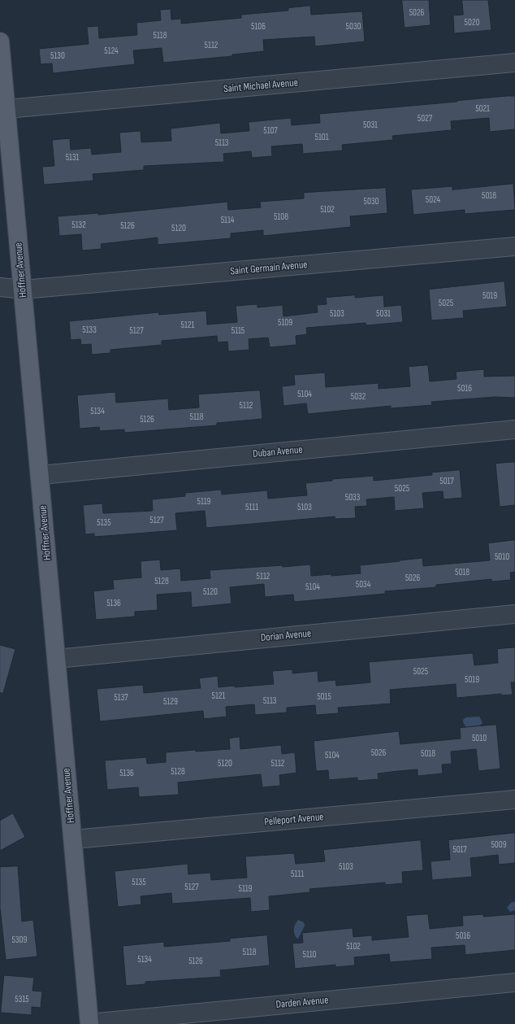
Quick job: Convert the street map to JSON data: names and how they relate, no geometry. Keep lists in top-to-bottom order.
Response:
{
  "streets": {
    "main road": ["Hoffner Avenue"],
    "street": [
      "Saint Michael Avenue",
      "Saint Germain Avenue",
      "Duban Avenue",
      "Dorian Avenue",
      "Pelleport Avenue",
      "Darden Avenue"
    ]
  },
  "crossings": [
    ["Saint Michael Avenue", "Hoffner Avenue"],
    ["Saint Germain Avenue", "Hoffner Avenue"],
    ["Hoffner Avenue", "Duban Avenue"],
    ["Hoffner Avenue", "Dorian Avenue"],
    ["Hoffner Avenue", "Pelleport Avenue"],
    ["Hoffner Avenue", "Darden Avenue"]
  ],
  "house_numbers": [
    "5026",
    "5020",
    "5106",
    "5030",
    "5118",
    "5112",
    "5124",
    "5130",
    "5021",
    "5027",
    "5031",
    "5107",
    "5101",
    "5113",
    "5131",
    "5018",
    "5024",
    "5030",
    "5102",
    "5108",
    "5114",
    "5132",
    "5126",
    "5120",
    "5019",
    "5025",
    "5103",
    "5031",
    "5109",
    "5121",
    "5133",
    "5127",
    "5115",
    "5016",
    "5104",
    "5032",
    "5112",
    "5134",
    "5118",
    "5126",
    "5017",
    "5025",
    "5033",
    "5119",
    "5111",
    "5103",
    "5127",
    "5135",
    "5010",
    "5018",
    "5112",
    "5026",
    "5128",
    "5034",
    "5104",
    "5120",
    "5136",
    "5025",
    "5019",
    "5121",
    "5015",
    "5137",
    "5113",
    "5129",
    "5010",
    "5026",
    "5018",
    "5104",
    "5120",
    "5112",
    "5128",
    "5136",
    "5009",
    "5017",
    "5103",
    "5111",
    "5135",
    "5127",
    "5119",
    "5016",
    "5309",
    "5102",
    "5118",
    "5110",
    "5134",
    "5126",
    "5315"
  ]
}
